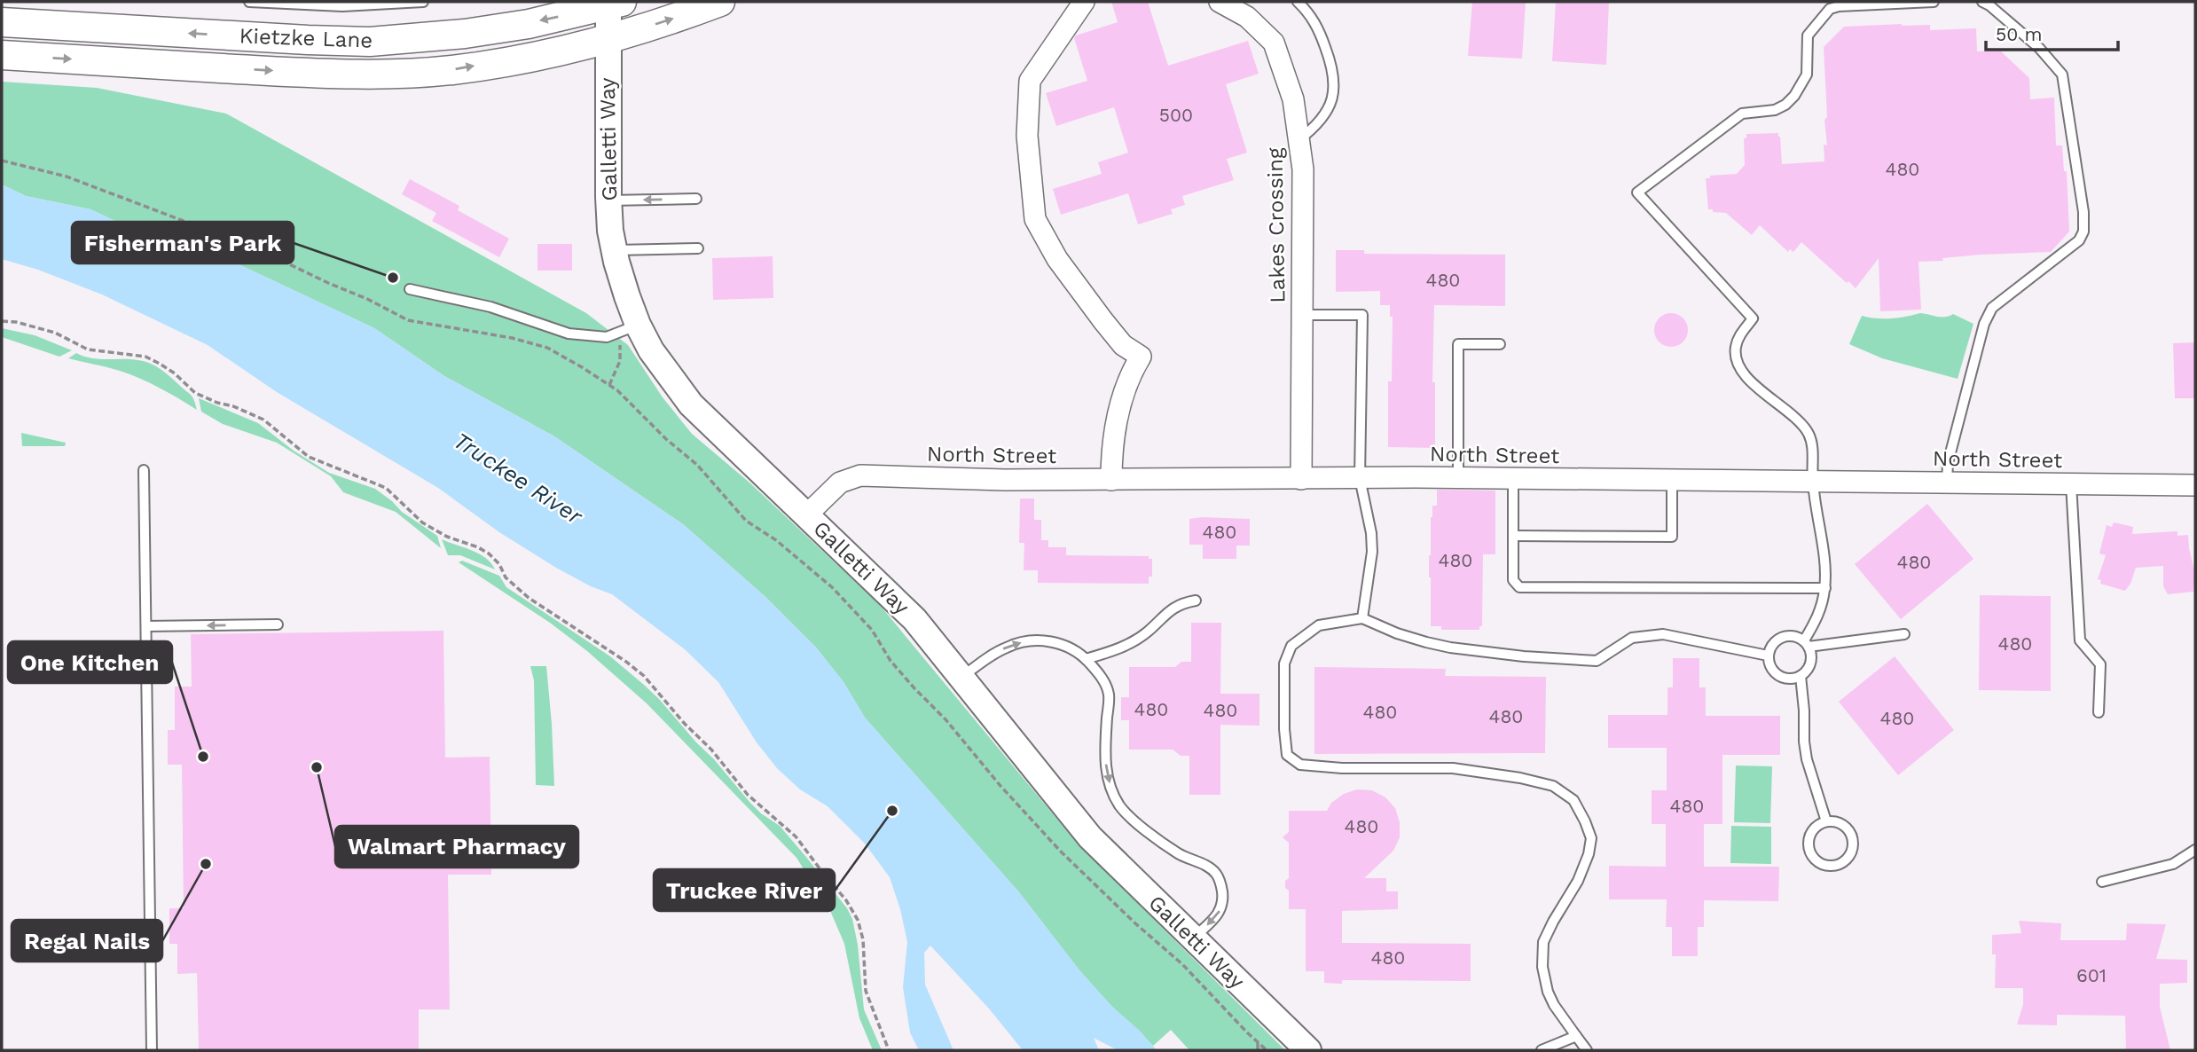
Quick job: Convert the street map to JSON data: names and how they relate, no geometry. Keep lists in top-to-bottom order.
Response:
{
  "streets": {
    "main road": ["Kietzke Lane"],
    "street": ["Galletti Way", "Lakes Crossing", "North Street"]
  },
  "crossings": [
    ["Kietzke Lane", "Galletti Way"],
    ["Galletti Way", "North Street"],
    ["Lakes Crossing", "North Street"]
  ],
  "water": ["Truckee River"],
  "places": [
    "Fisherman's Park",
    "One Kitchen",
    "Walmart Pharmacy",
    "Truckee River",
    "Regal Nails"
  ],
  "house_numbers": [
    "500",
    "480",
    "480",
    "480",
    "480",
    "480",
    "480",
    "480",
    "480",
    "480",
    "480",
    "480",
    "480",
    "480",
    "480",
    "601"
  ],
  "scale_bar": "50 m"
}
